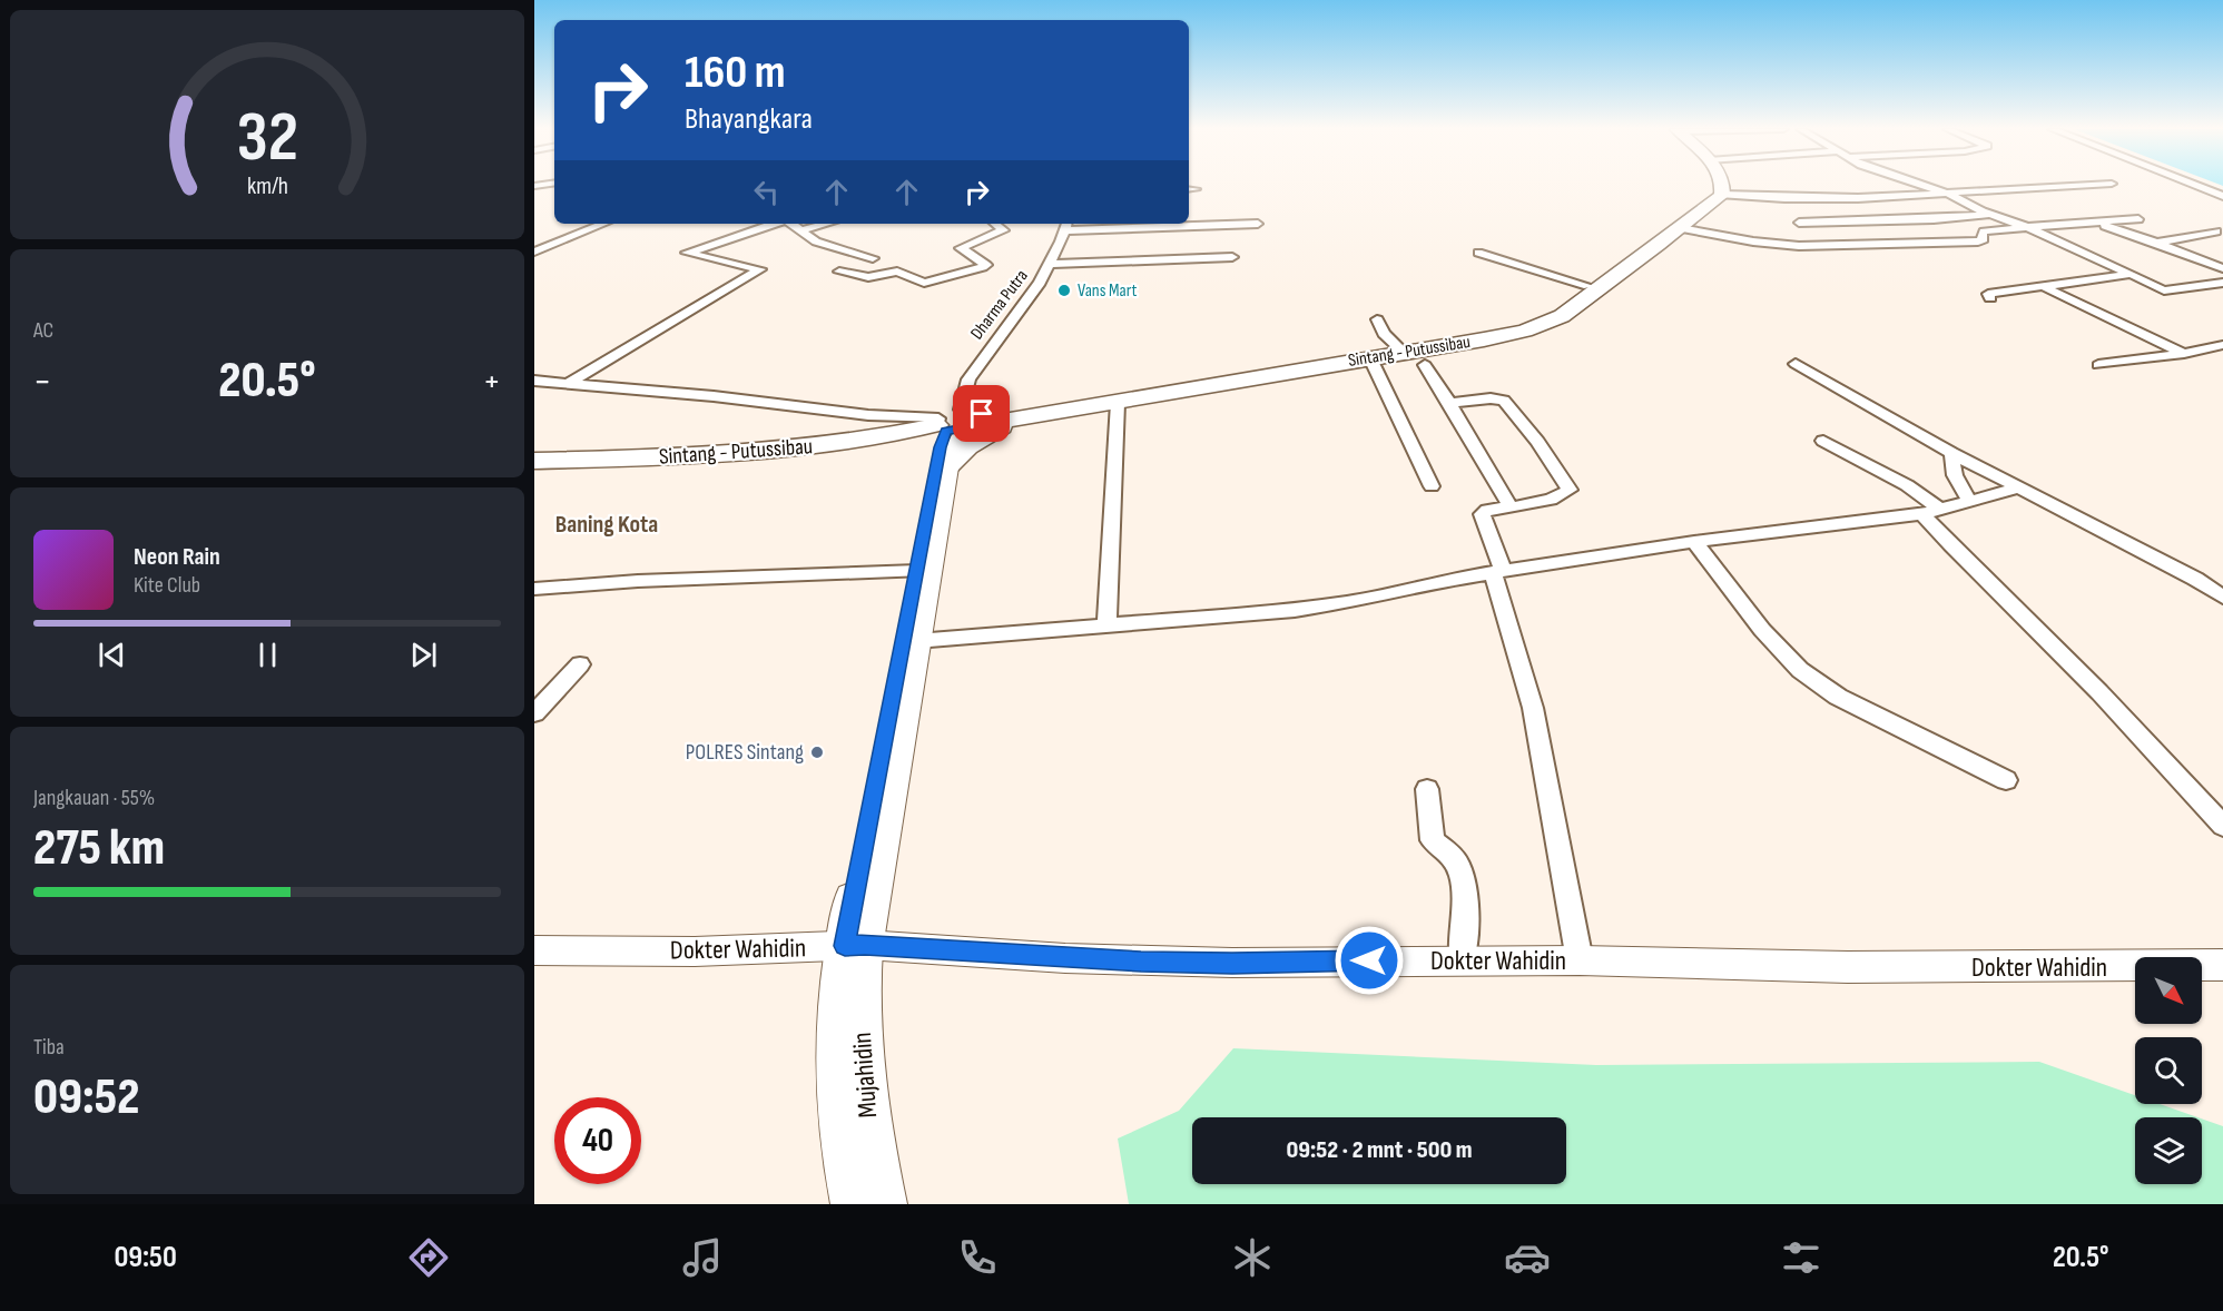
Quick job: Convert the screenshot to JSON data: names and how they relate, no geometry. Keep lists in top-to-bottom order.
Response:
{
  "streets": {
    "highway": ["Sintang - Putussibau"],
    "main road": ["Mujahidin"],
    "street": ["Dharma Putra", "Dokter Wahidin"]
  },
  "crossings": [
    ["Dharma Putra", "Sintang - Putussibau"],
    ["Dokter Wahidin", "Mujahidin"]
  ],
  "districts": ["Baning Kota"],
  "places": ["Vans Mart", "POLRES Sintang"],
  "north": "bottom right",
  "page": {
    "turn": ["160 m", "Bhayangkara"],
    "tile": [
      "AC",
      ["Jangkauan · 55%", "275 km"],
      ["Tiba", "09:52"]
    ],
    "heat": ["−", "20.5°", "+"],
    "song": ["Neon Rain", "Kite Club"],
    "limit": "40",
    "trip": "09:52 · 2 mnt · 500 m",
    "tabs": ["09:50", "20.5°"],
    "gauge": ["32", "km/h"]
  }
}
